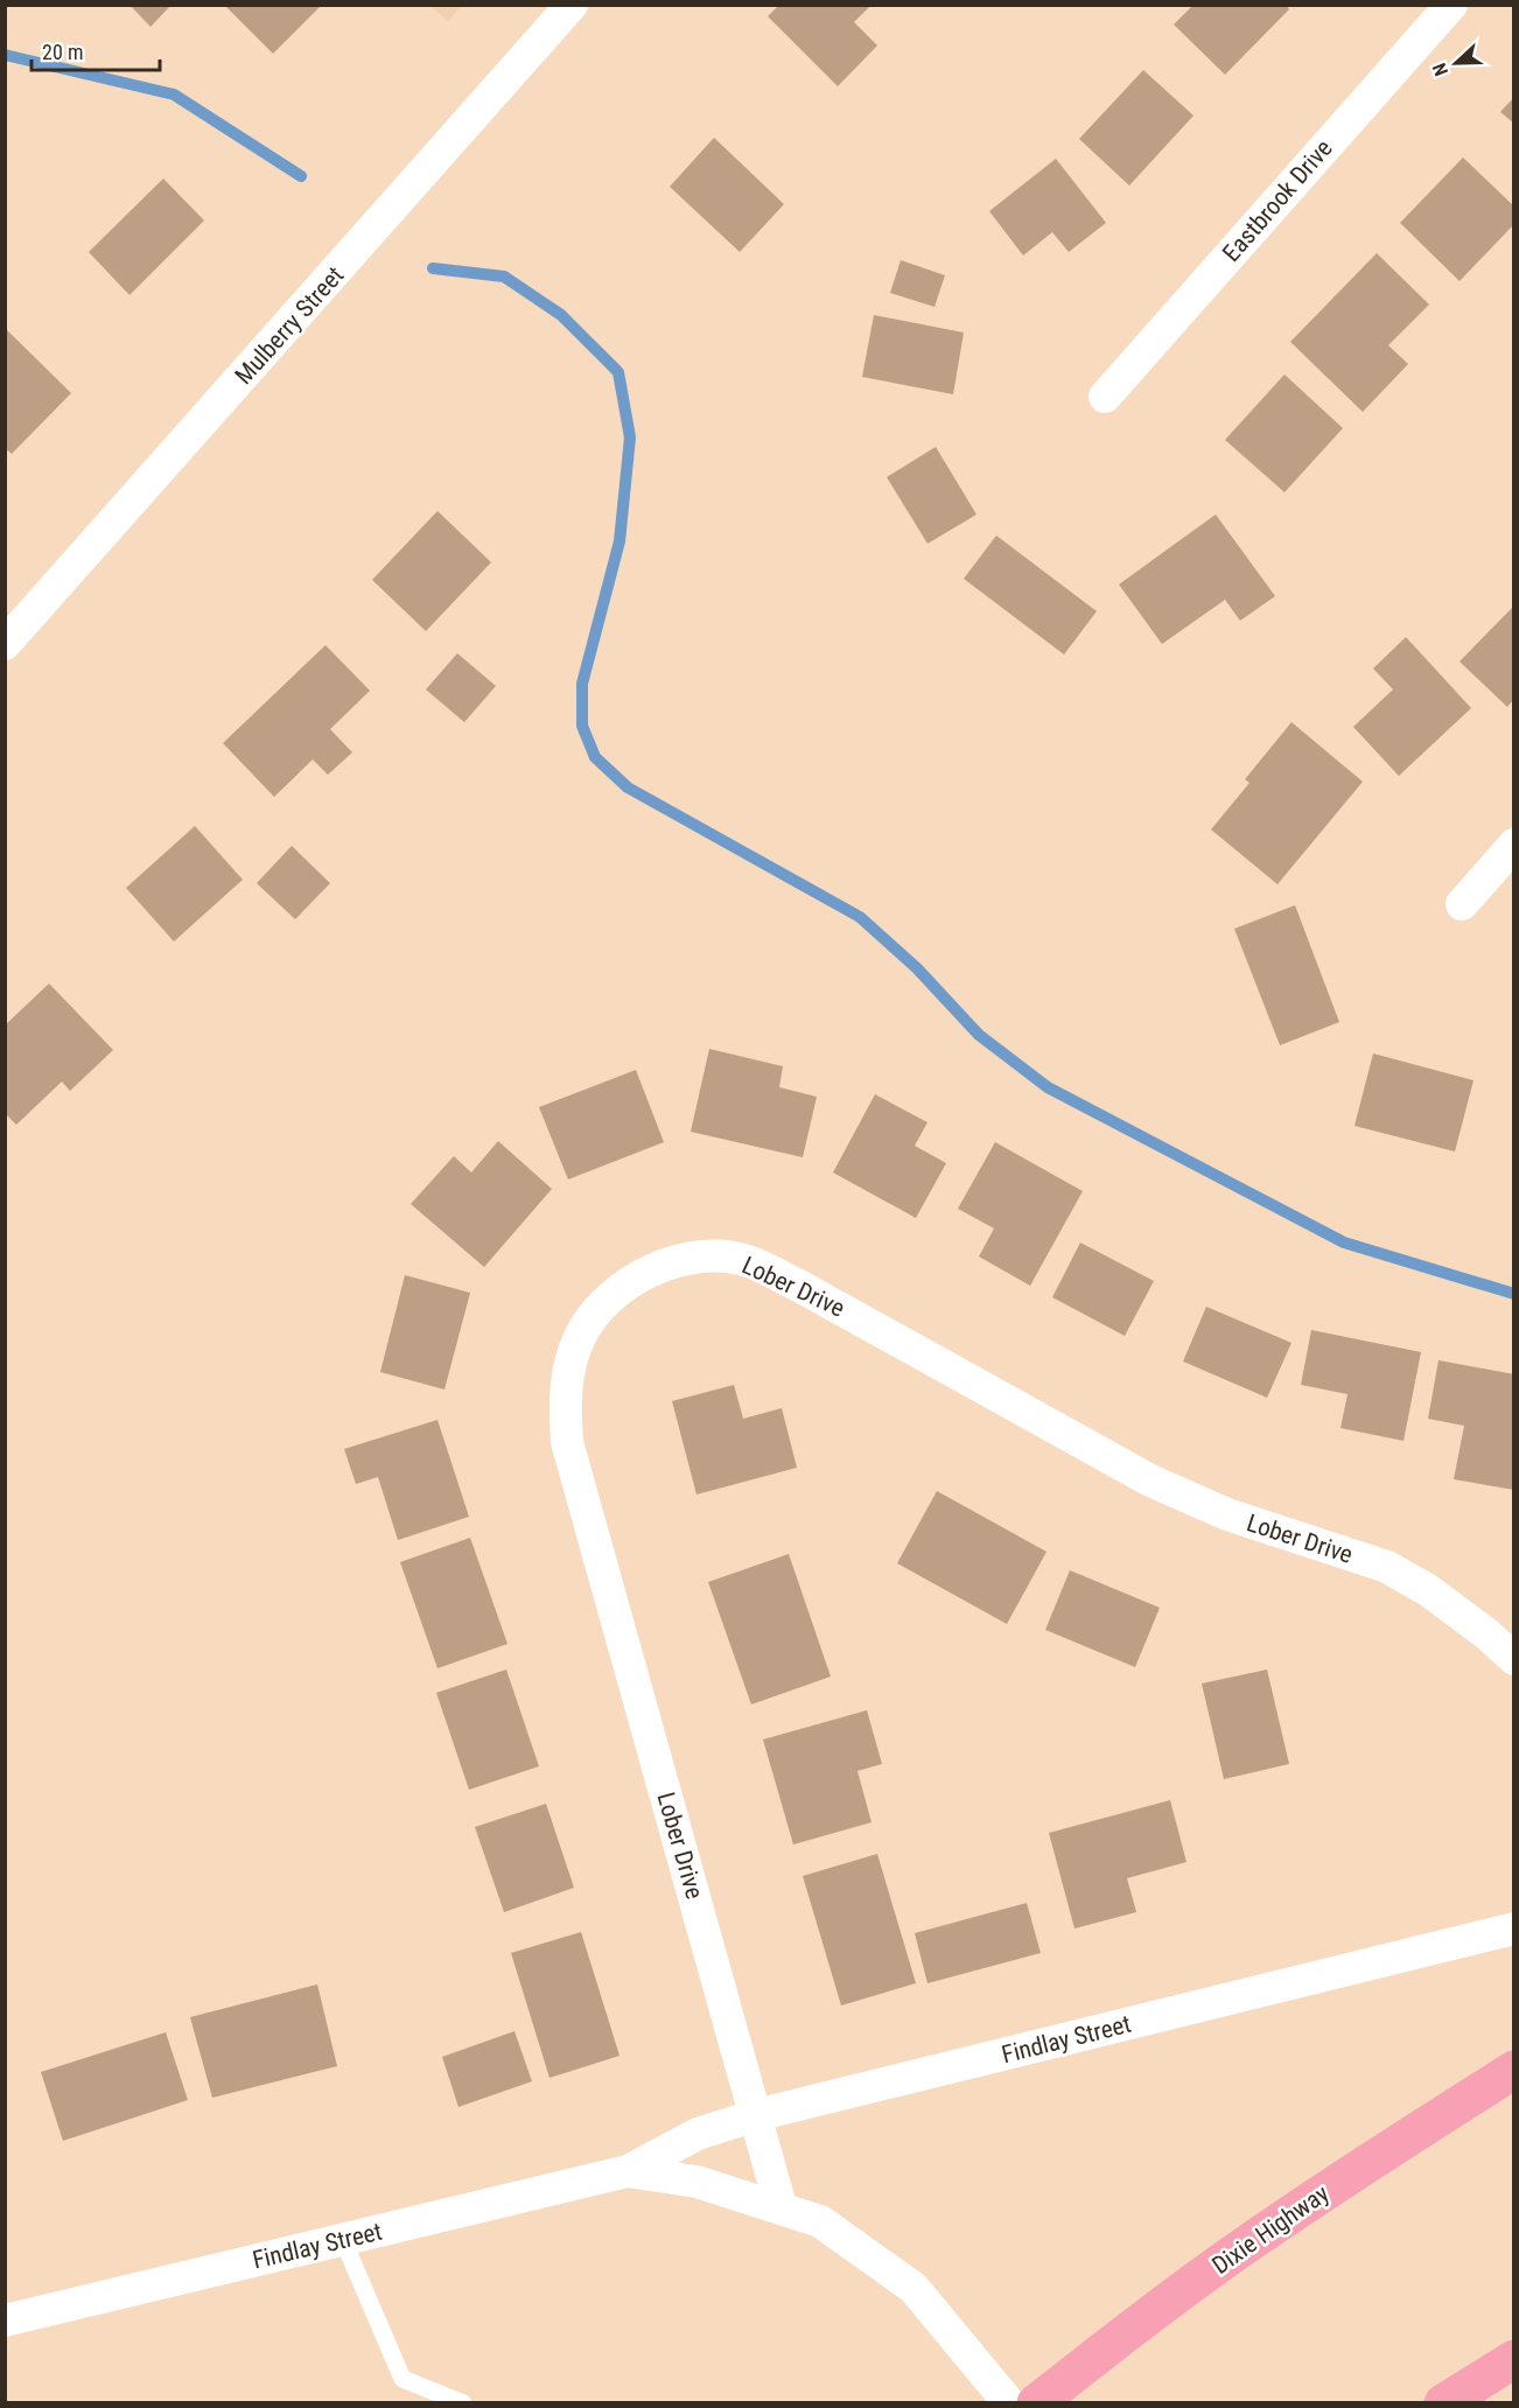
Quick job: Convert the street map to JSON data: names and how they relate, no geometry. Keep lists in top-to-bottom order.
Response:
{
  "streets": {
    "main road": ["Dixie Highway"],
    "street": [
      "Eastbrook Drive",
      "Mulberry Street",
      "Lober Drive",
      "Findlay Street"
    ]
  },
  "crossings": [
    ["Lober Drive", "Findlay Street"]
  ],
  "scale_bar": "20 m",
  "north": "left"
}
